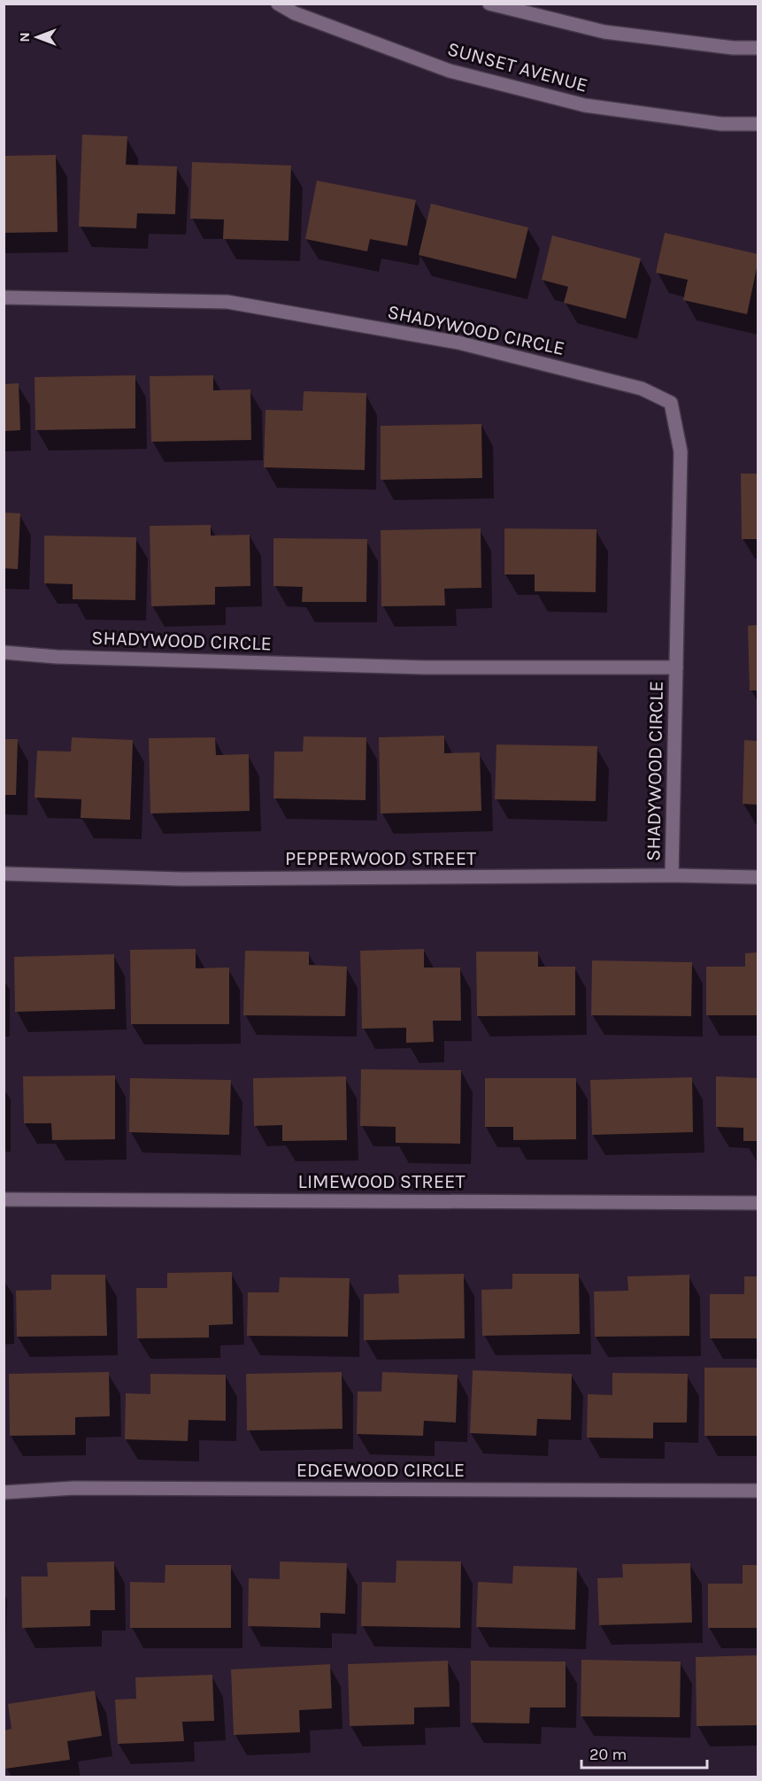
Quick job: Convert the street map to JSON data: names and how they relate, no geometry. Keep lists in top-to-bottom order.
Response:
{
  "streets": {
    "street": [
      "SUNSET AVENUE",
      "SHADYWOOD CIRCLE",
      "PEPPERWOOD STREET",
      "LIMEWOOD STREET",
      "EDGEWOOD CIRCLE"
    ]
  },
  "crossings": [
    ["SHADYWOOD CIRCLE", "PEPPERWOOD STREET"]
  ],
  "scale_bar": "20 m",
  "north": "left"
}
